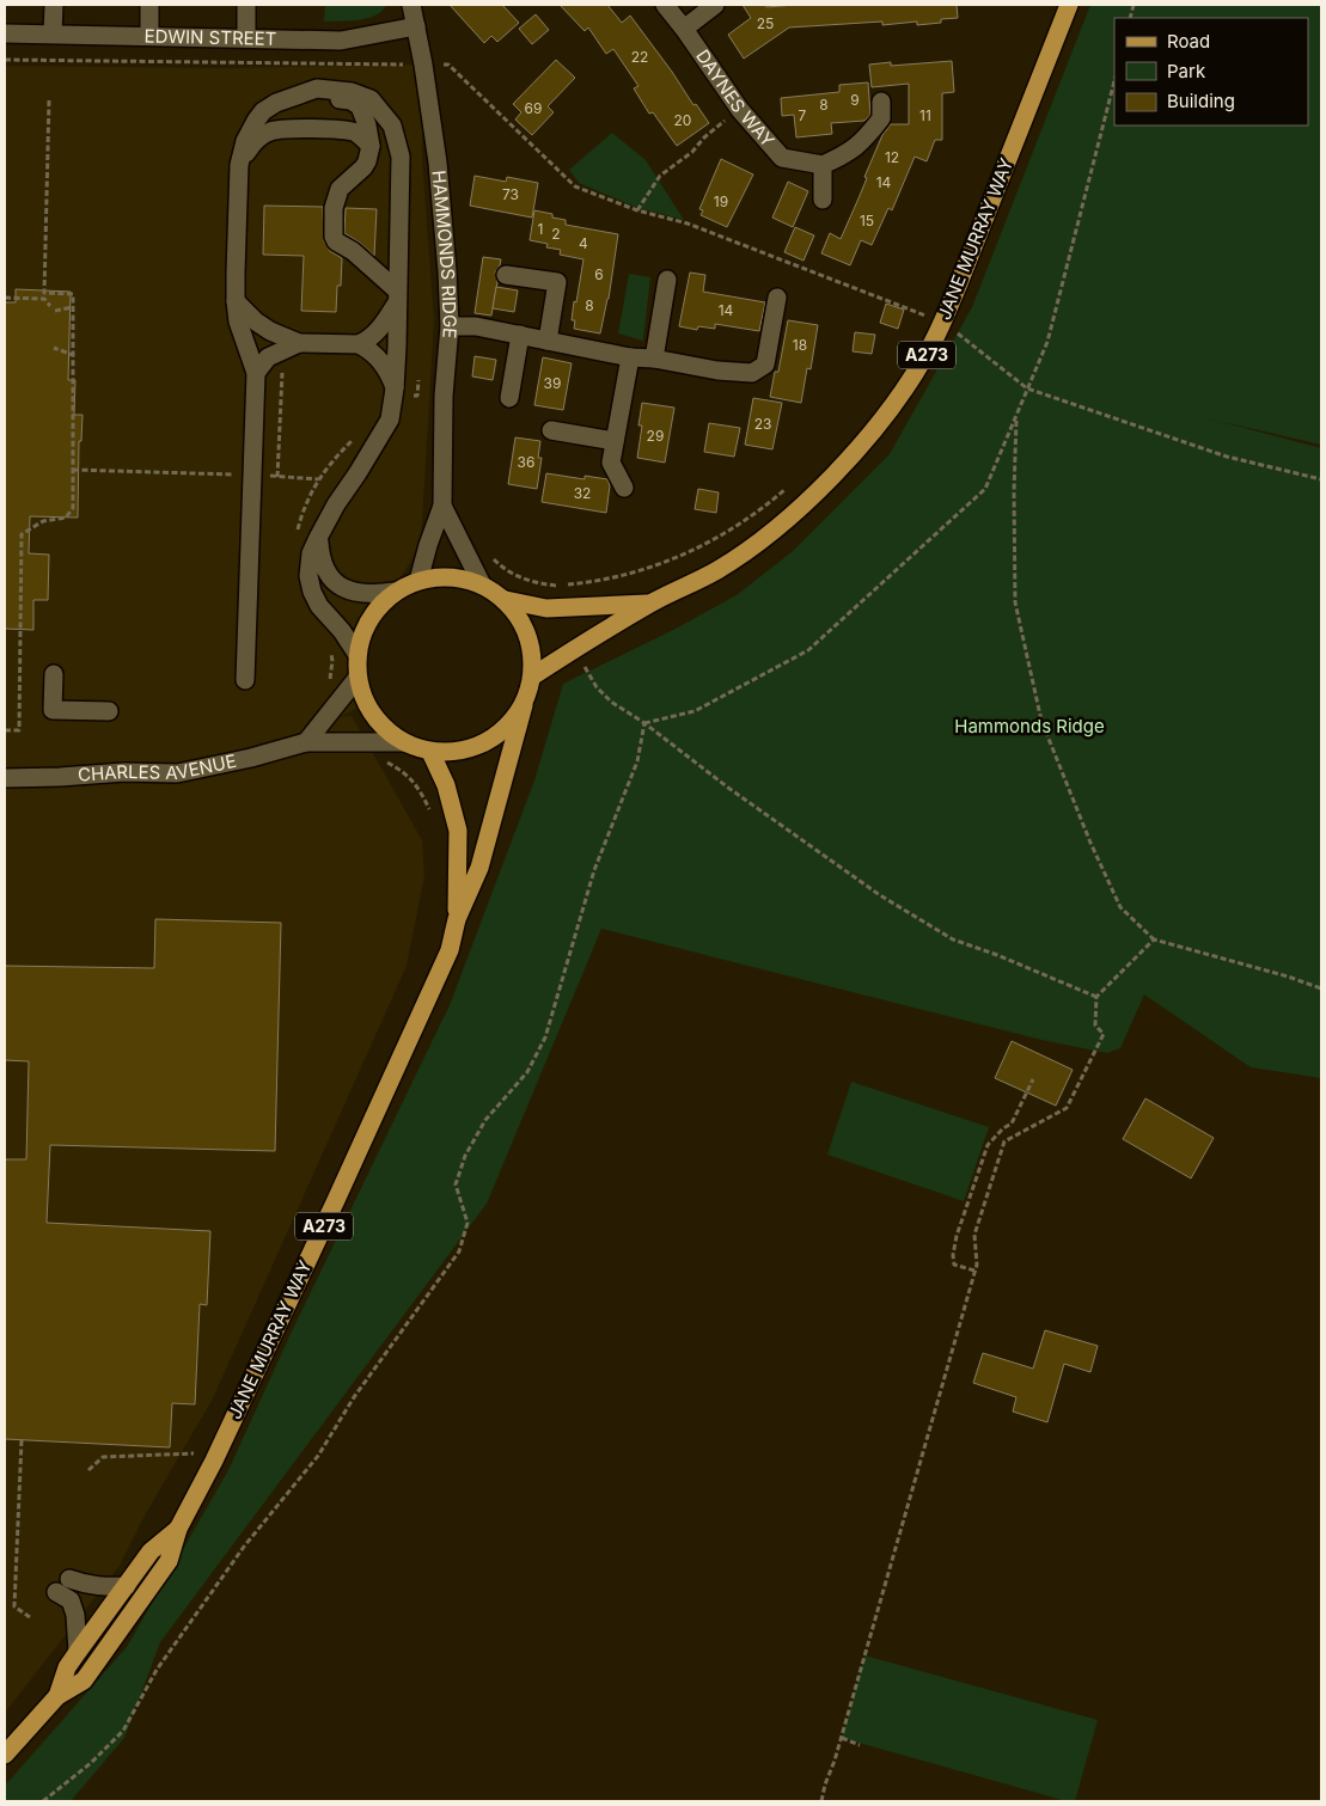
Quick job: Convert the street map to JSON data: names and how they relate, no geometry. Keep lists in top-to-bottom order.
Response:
{
  "streets": {
    "main road": ["JANE MURRAY WAY", "A273"],
    "street": [
      "EDWIN STREET",
      "DAYNES WAY",
      "HAMMONDS RIDGE",
      "CHARLES AVENUE"
    ]
  },
  "crossings": [
    ["EDWIN STREET", "HAMMONDS RIDGE"],
    ["JANE MURRAY WAY", "HAMMONDS RIDGE"],
    ["JANE MURRAY WAY", "CHARLES AVENUE"],
    ["HAMMONDS RIDGE", "CHARLES AVENUE"]
  ],
  "parks": ["Hammonds Ridge"],
  "house_numbers": [
    "25",
    "22",
    "9",
    "8",
    "69",
    "7",
    "11",
    "20",
    "12",
    "14",
    "73",
    "19",
    "15",
    "1",
    "2",
    "4",
    "6",
    "8",
    "14",
    "18",
    "39",
    "23",
    "29",
    "36",
    "32"
  ],
  "legend": ["Road", "Park", "Building"]
}
